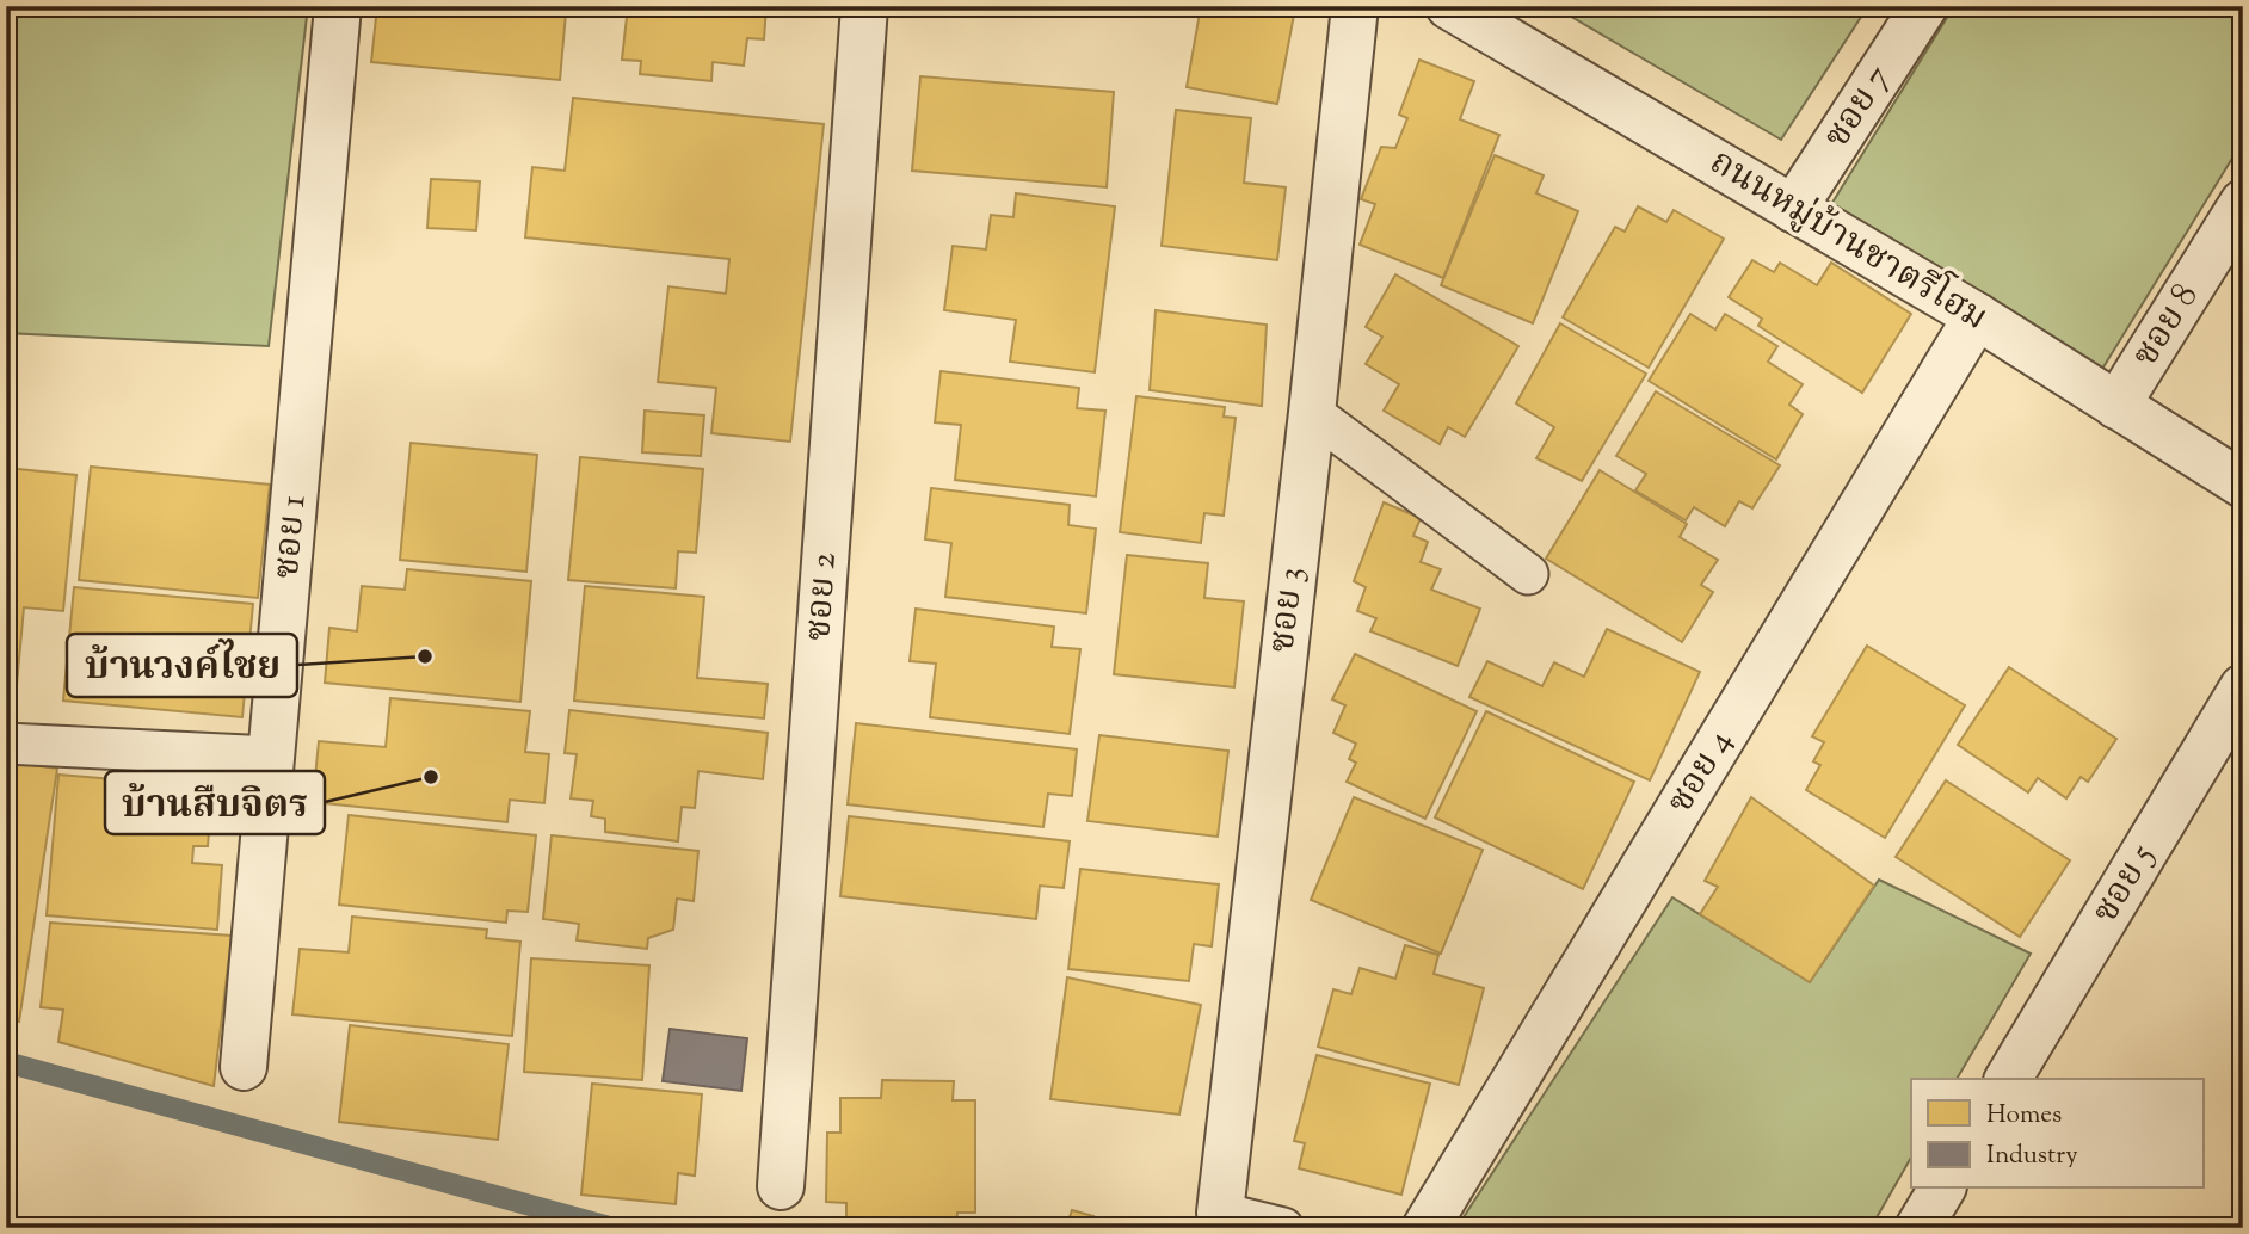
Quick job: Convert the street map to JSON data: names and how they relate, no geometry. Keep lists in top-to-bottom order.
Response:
{
  "streets": {
    "street": [
      "ซอย 7",
      "ถนนหมู่บ้านชาตรีโฮม",
      "ซอย 8",
      "ซอย 1",
      "ซอย 2",
      "ซอย 3",
      "ซอย 4",
      "ซอย 5"
    ]
  },
  "crossings": [
    ["ซอย 7", "ถนนหมู่บ้านชาตรีโฮม"],
    ["ถนนหมู่บ้านชาตรีโฮม", "ซอย 8"],
    ["ถนนหมู่บ้านชาตรีโฮม", "ซอย 4"]
  ],
  "places": ["บ้านวงค์ไชย", "บ้านสืบจิตร"],
  "legend": ["Homes", "Industry"]
}
